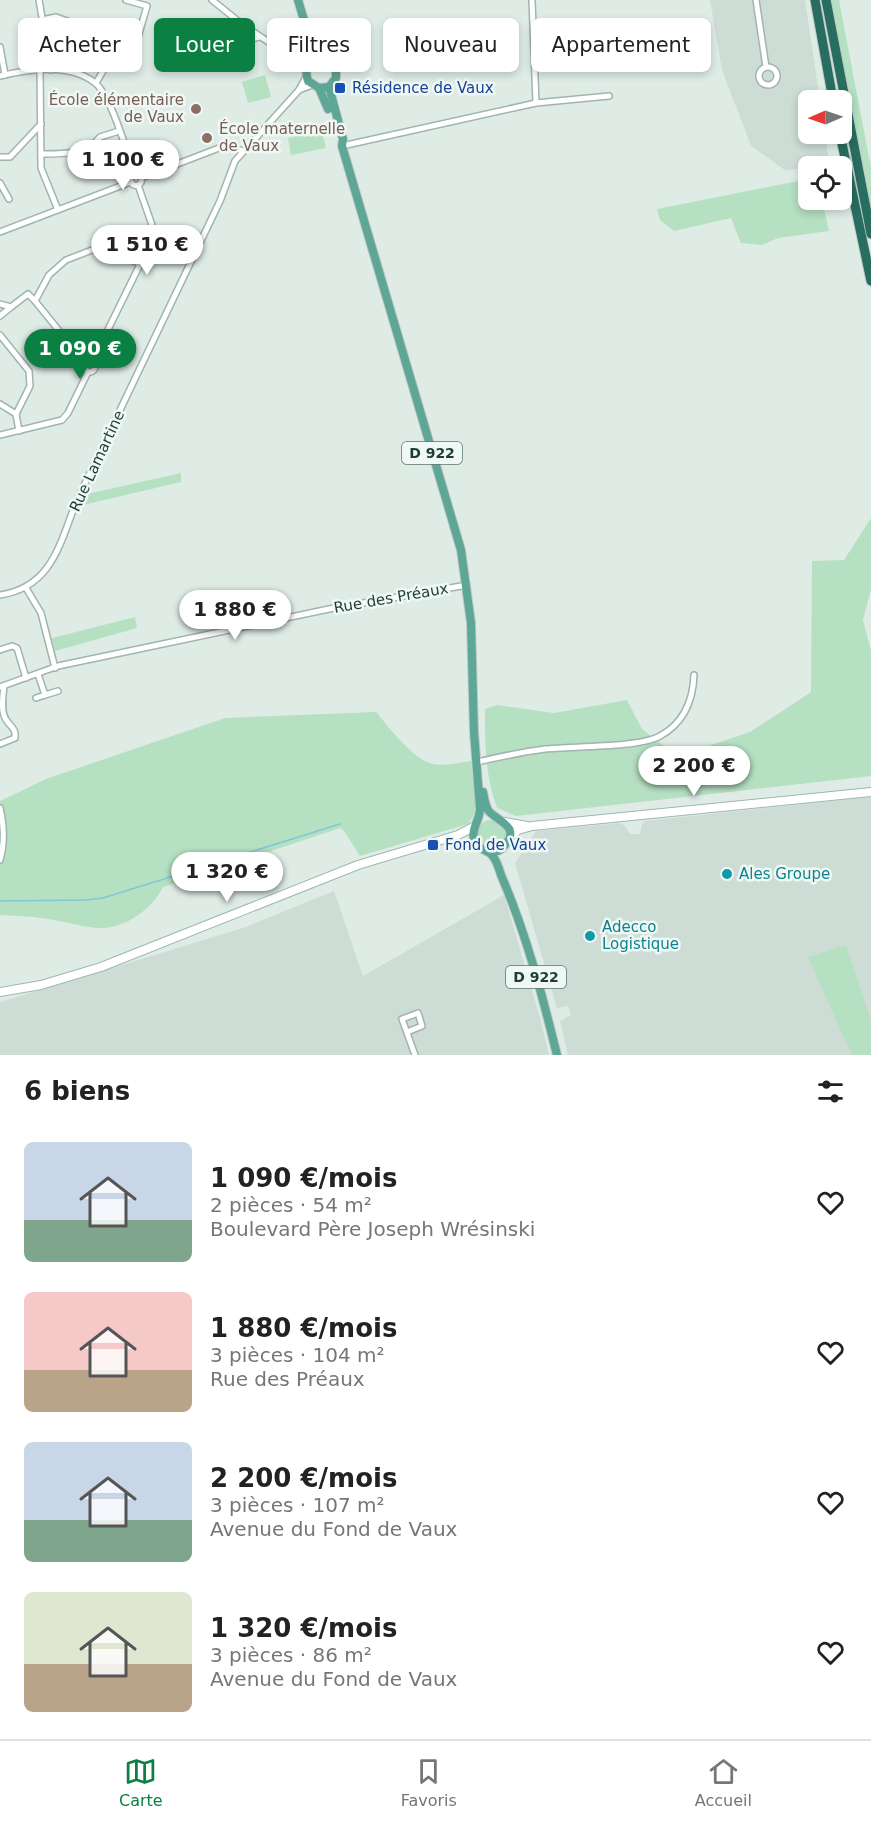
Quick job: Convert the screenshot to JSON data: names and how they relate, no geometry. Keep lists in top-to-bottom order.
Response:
{
  "streets": {
    "main road": ["D 922"],
    "street": ["Rue Lamartine", "Rue des Préaux"]
  },
  "crossings": [
    ["D 922", "Rue Lamartine"],
    ["D 922", "Rue des Préaux"]
  ],
  "places": {
    "transit": ["Résidence de Vaux", "Fond de Vaux"],
    "other": [
      "École élémentaire de Vaux",
      "École maternelle de Vaux",
      "Ales Groupe",
      "Adecco Logistique"
    ]
  },
  "north": "left",
  "page": {
    "chip": [
      "Acheter",
      "Louer",
      "Filtres",
      "Nouveau",
      "Appartement"
    ],
    "price": [
      "1 100 €",
      "1 510 €",
      "1 090 €",
      "1 880 €",
      "2 200 €",
      "1 320 €"
    ],
    "heading": "6 biens",
    "list": [
      {
        "name": "1 090 €/mois",
        "note": "2 pièces · 54 m² · Boulevard Père Joseph Wrésinski"
      },
      {
        "name": "1 880 €/mois",
        "note": "3 pièces · 104 m² · Rue des Préaux"
      },
      {
        "name": "2 200 €/mois",
        "note": "3 pièces · 107 m² · Avenue du Fond de Vaux"
      },
      {
        "name": "1 320 €/mois",
        "note": "3 pièces · 86 m² · Avenue du Fond de Vaux"
      }
    ],
    "tabs": ["Carte", "Favoris", "Accueil"]
  }
}
